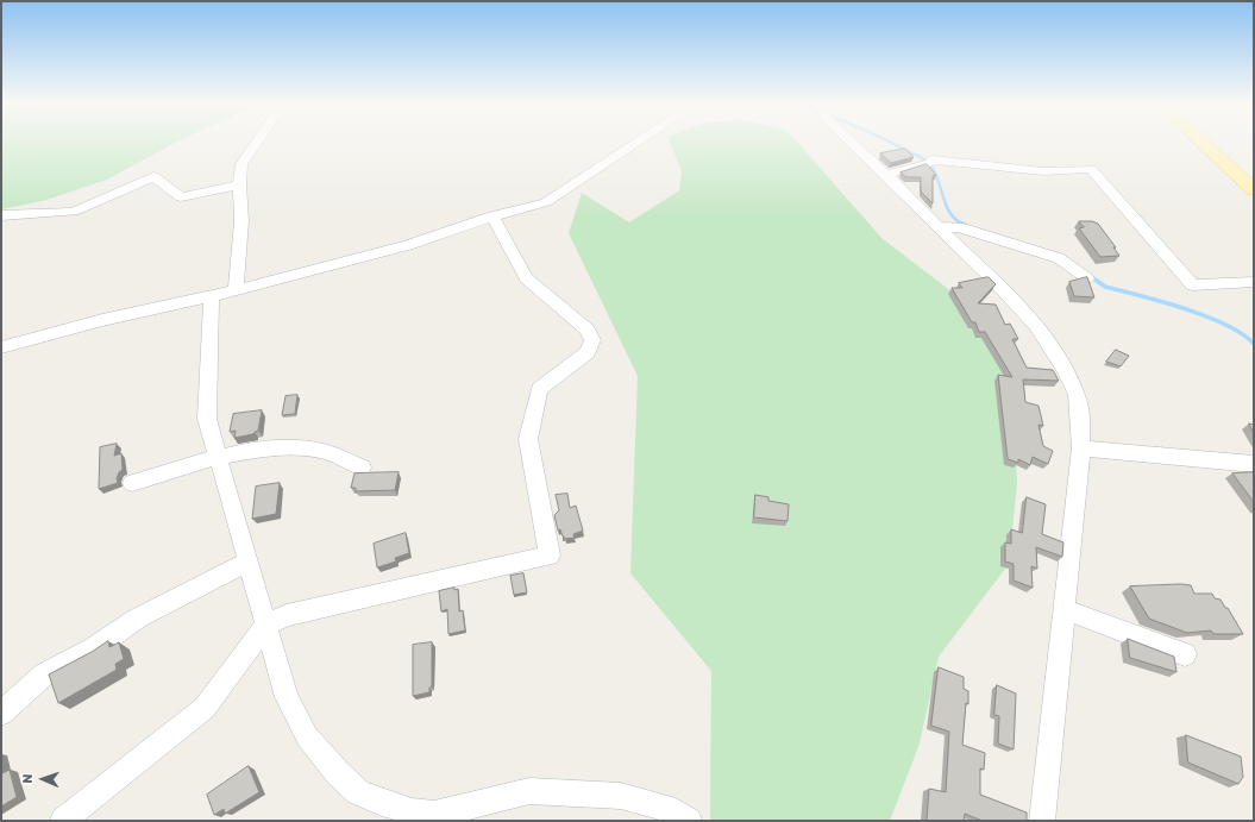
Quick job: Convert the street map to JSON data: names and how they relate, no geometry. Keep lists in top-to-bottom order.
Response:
{
  "north": "left"
}
